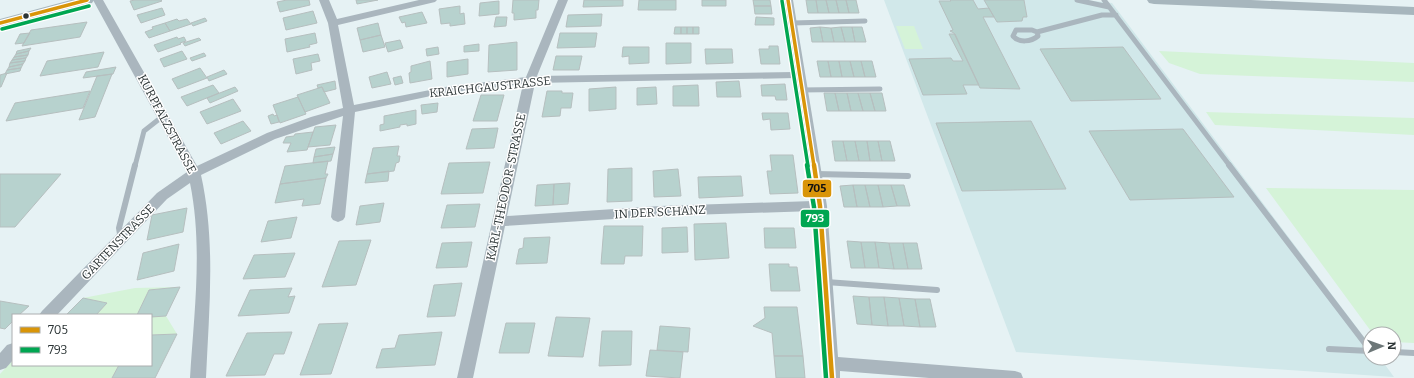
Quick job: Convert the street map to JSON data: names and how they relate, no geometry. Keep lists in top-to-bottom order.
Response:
{
  "streets": {
    "street": [
      "KRAICHGAUSTRASSE",
      "KURPFALZSTRASSE",
      "KARL-THEODOR-STRASSE",
      "IN DER SCHANZ",
      "GARTENSTRASSE"
    ]
  },
  "crossings": [
    ["KRAICHGAUSTRASSE", "KURPFALZSTRASSE"],
    ["KRAICHGAUSTRASSE", "KARL-THEODOR-STRASSE"],
    ["KRAICHGAUSTRASSE", "GARTENSTRASSE"],
    ["KURPFALZSTRASSE", "GARTENSTRASSE"],
    ["KARL-THEODOR-STRASSE", "IN DER SCHANZ"]
  ],
  "lines": ["transit line 705", "transit line 793"],
  "legend": ["705", "793"],
  "north": "right"
}
